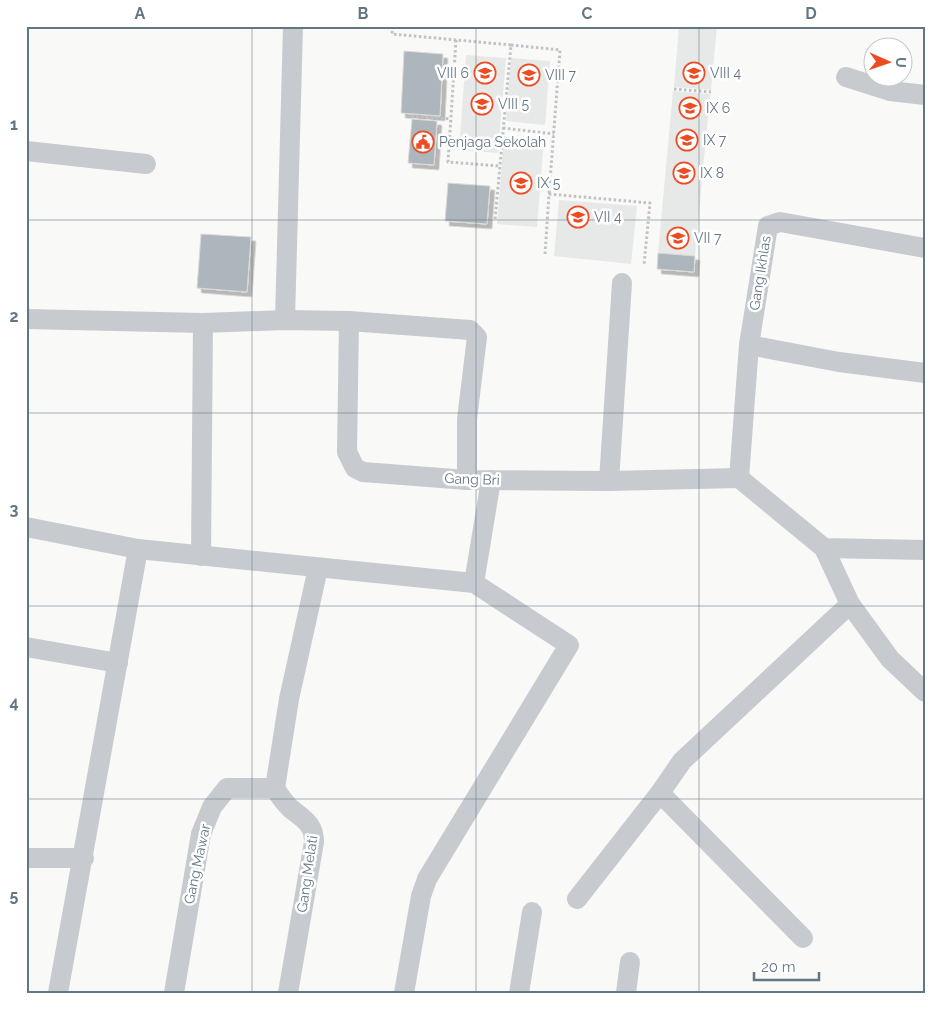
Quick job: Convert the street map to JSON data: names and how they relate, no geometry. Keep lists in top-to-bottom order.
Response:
{
  "streets": {
    "street": [
      "Gang Ikhlas",
      "Gang Bri",
      "Gang Mawar",
      "Gang Melati"
    ]
  },
  "crossings": [
    ["Gang Ikhlas", "Gang Bri"],
    ["Gang Mawar", "Gang Melati"]
  ],
  "places": {
    "school or university": [
      "VIII 6",
      "VIII 4",
      "VIII 7",
      "VIII 5",
      "IX 6",
      "IX 7",
      "IX 8",
      "IX 5",
      "VII 4",
      "VII 7"
    ],
    "public building": ["Penjaga Sekolah"]
  },
  "scale_bar": "20 m",
  "north": "right",
  "grid": {
    "columns": [
      "A",
      "B",
      "C",
      "D"
    ],
    "rows": [
      "1",
      "2",
      "3",
      "4",
      "5"
    ]
  }
}
